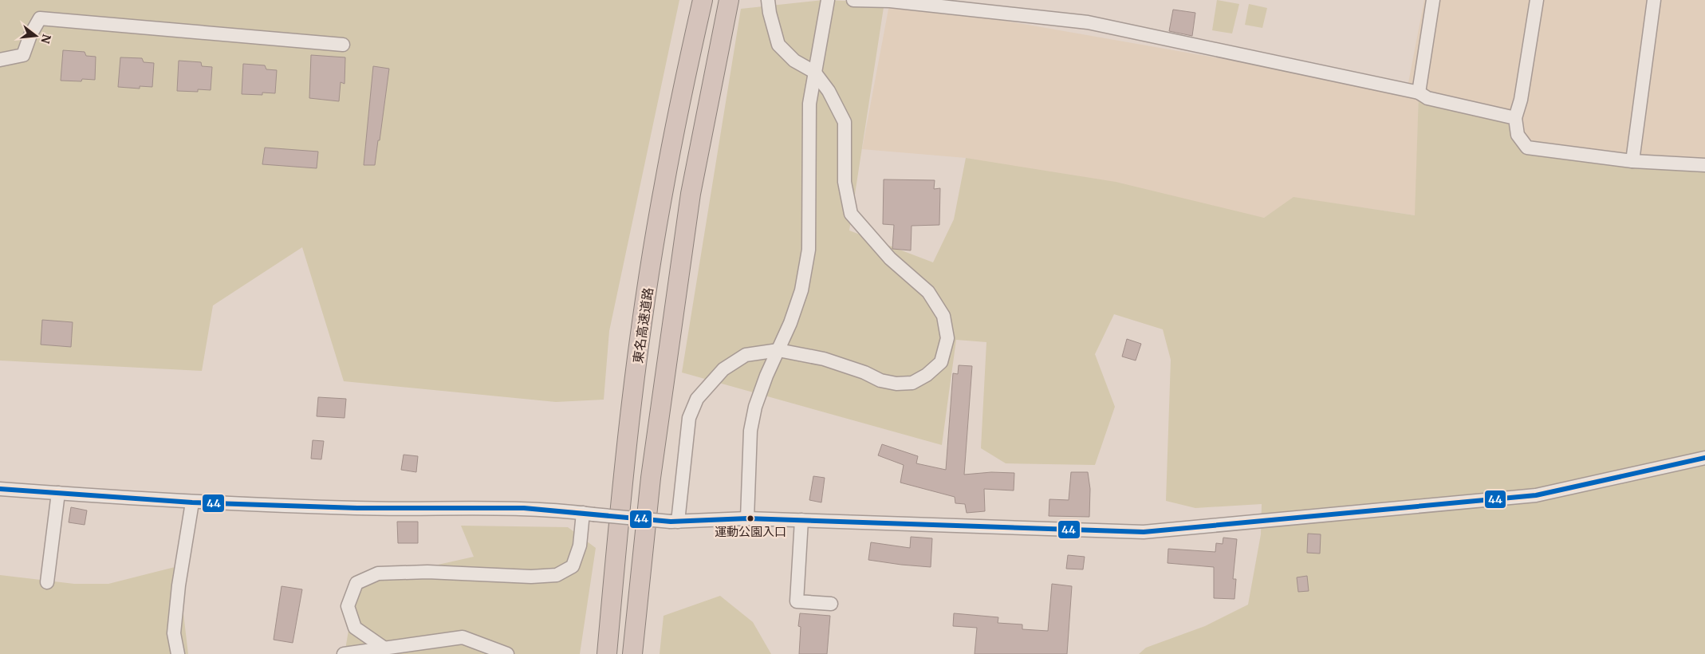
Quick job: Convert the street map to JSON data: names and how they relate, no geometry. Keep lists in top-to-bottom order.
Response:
{
  "streets": {
    "highway": ["東名高速道路"]
  },
  "places": ["運動公園入口"],
  "lines": ["transit line 44"],
  "north": "right"
}
